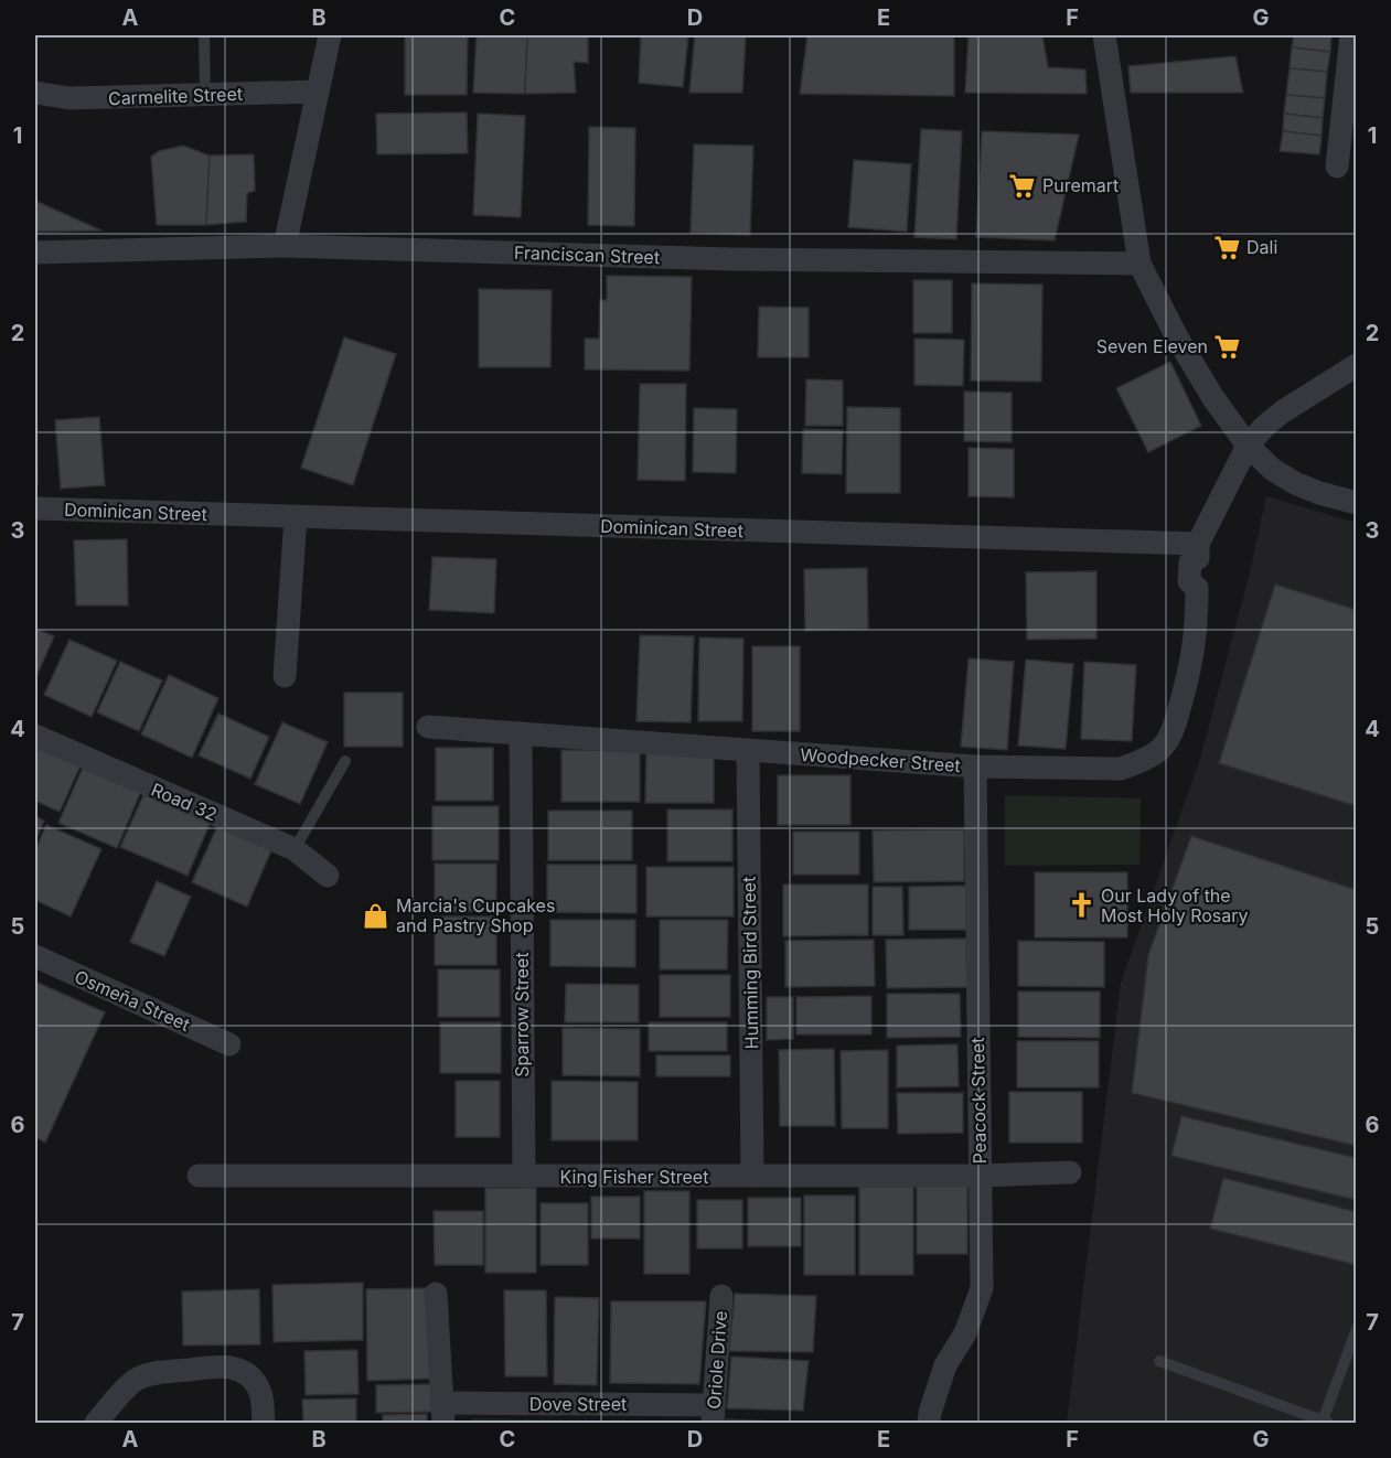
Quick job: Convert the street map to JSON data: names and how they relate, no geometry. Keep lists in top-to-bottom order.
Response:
{
  "streets": {
    "street": [
      "Carmelite Street",
      "Franciscan Street",
      "Dominican Street",
      "Woodpecker Street",
      "Road 32",
      "Humming Bird Street",
      "Osmeña Street",
      "Sparrow Street",
      "Peacock Street",
      "King Fisher Street",
      "Oriole Drive",
      "Dove Street"
    ]
  },
  "crossings": [
    ["Dominican Street", "Woodpecker Street"],
    ["Woodpecker Street", "Humming Bird Street"],
    ["Woodpecker Street", "Sparrow Street"],
    ["Woodpecker Street", "Peacock Street"],
    ["Humming Bird Street", "King Fisher Street"],
    ["Sparrow Street", "King Fisher Street"],
    ["Peacock Street", "King Fisher Street"],
    ["Oriole Drive", "Dove Street"]
  ],
  "places": {
    "supermarket": ["Puremart", "Dali", "Seven Eleven"],
    "church": ["Our Lady of the Most Holy Rosary"],
    "shop": ["Marcia's Cupcakes and Pastry Shop"]
  },
  "grid": {
    "columns": [
      "A",
      "B",
      "C",
      "D",
      "E",
      "F",
      "G"
    ],
    "rows": [
      "1",
      "2",
      "3",
      "4",
      "5",
      "6",
      "7"
    ]
  }
}
